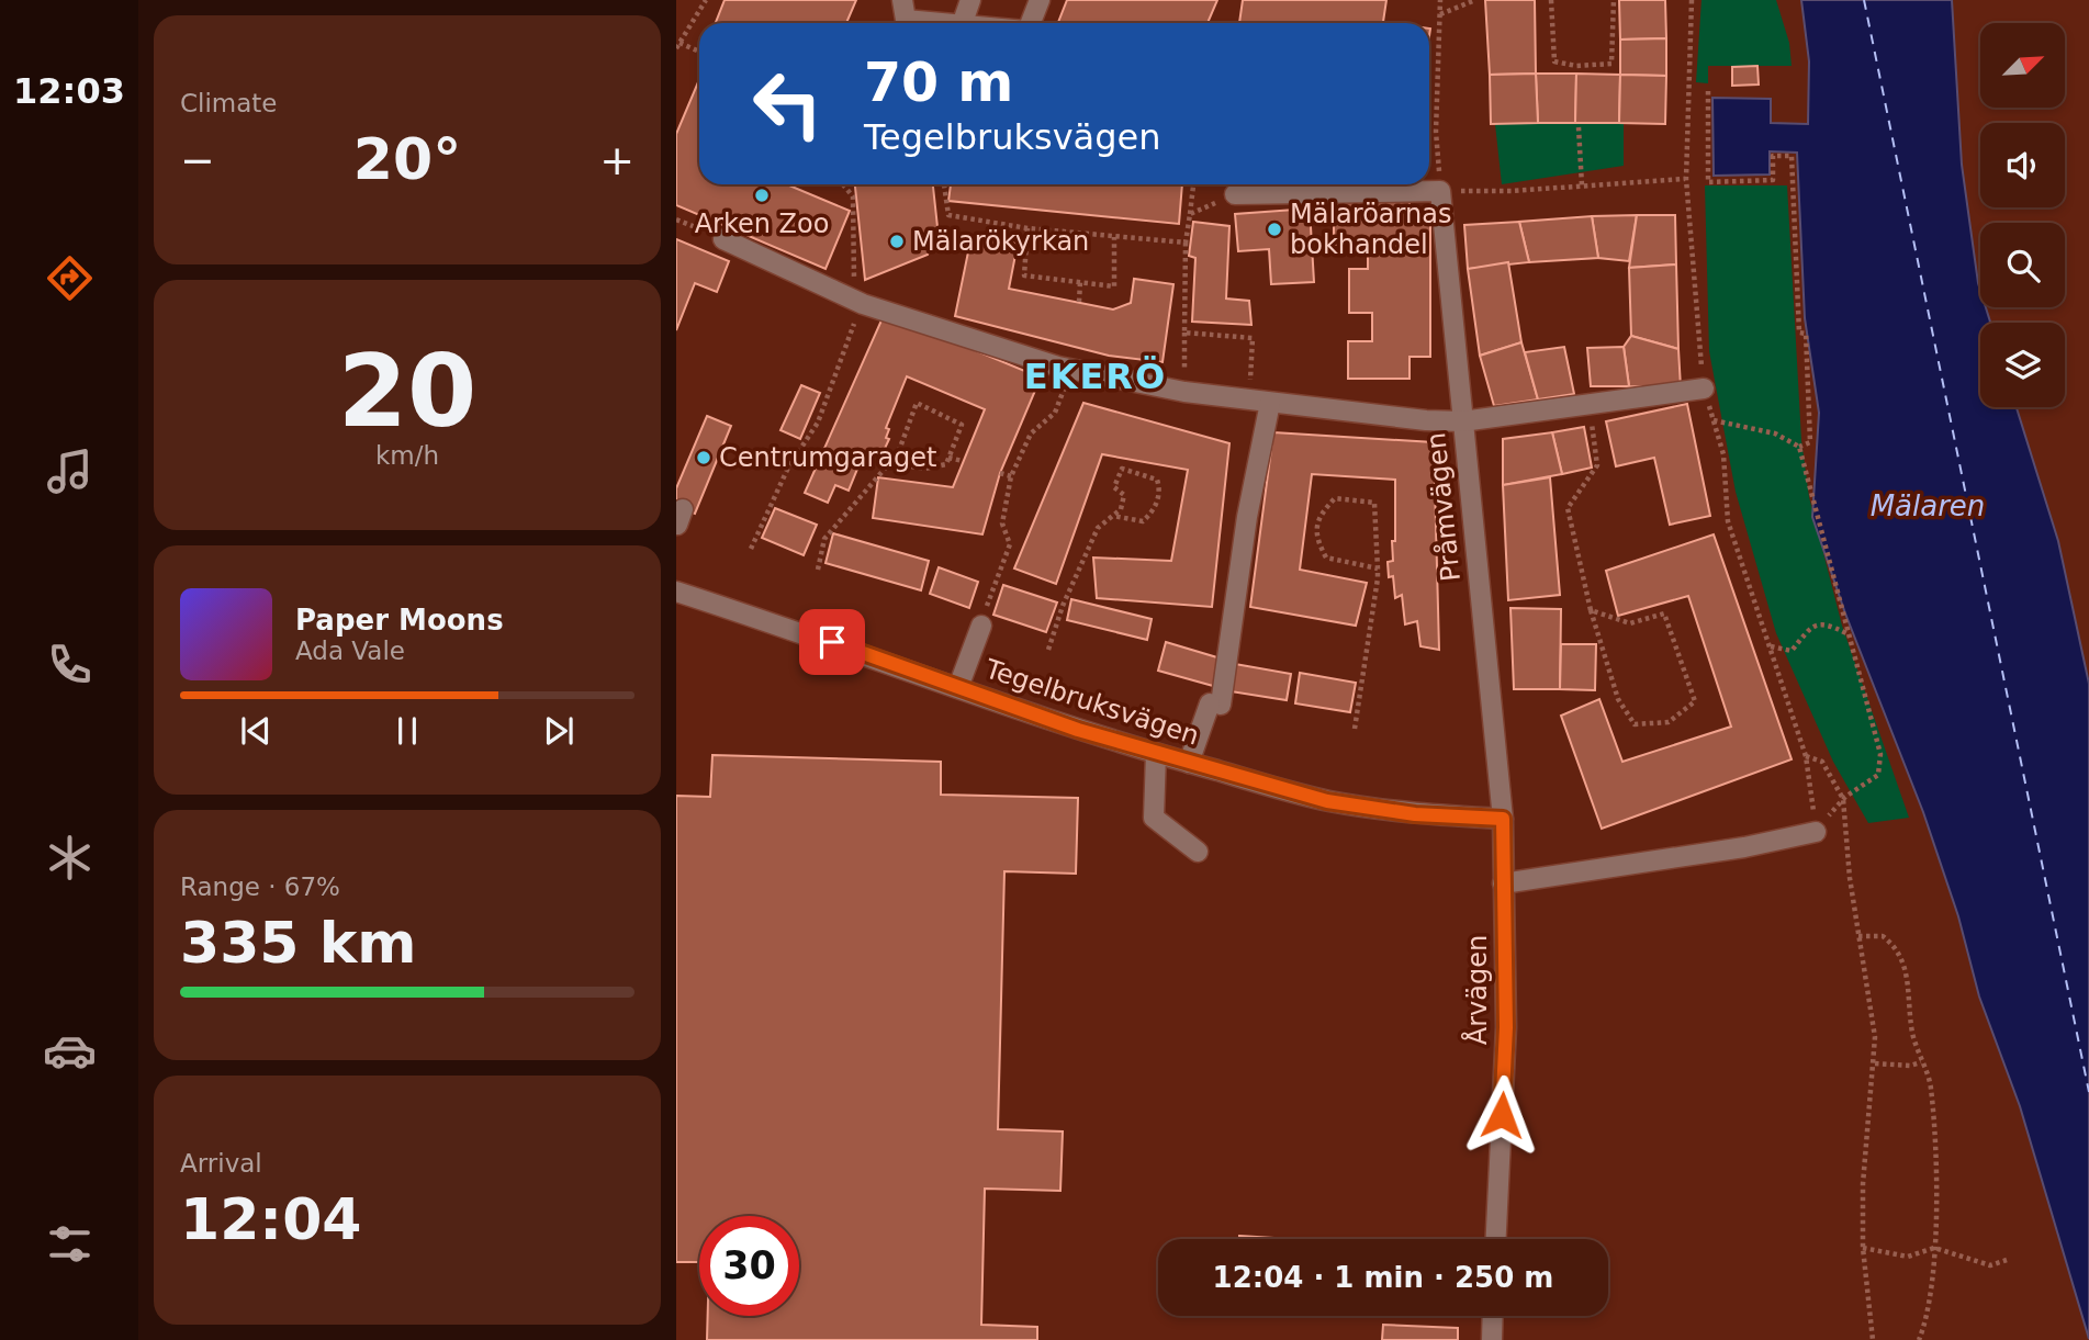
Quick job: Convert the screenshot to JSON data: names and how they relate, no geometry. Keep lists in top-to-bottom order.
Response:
{
  "streets": {
    "street": ["Pråmvägen", "Tegelbruksvägen", "Årvägen"]
  },
  "crossings": [
    ["Pråmvägen", "Tegelbruksvägen"],
    ["Pråmvägen", "Årvägen"],
    ["Tegelbruksvägen", "Årvägen"]
  ],
  "districts": ["EKERÖ"],
  "water": ["Mälaren"],
  "places": [
    "Arken Zoo",
    "Mälaröarnas bokhandel",
    "Mälarökyrkan",
    "Centrumgaraget"
  ],
  "north": "top right",
  "page": {
    "tabs": "12:03",
    "tile": [
      "Climate",
      ["20", "km/h"],
      ["Range · 67%", "335 km"],
      ["Arrival", "12:04"]
    ],
    "turn": ["70 m", "Tegelbruksvägen"],
    "heat": ["−", "20°", "+"],
    "song": ["Paper Moons", "Ada Vale"],
    "limit": "30",
    "trip": "12:04 · 1 min · 250 m"
  }
}
